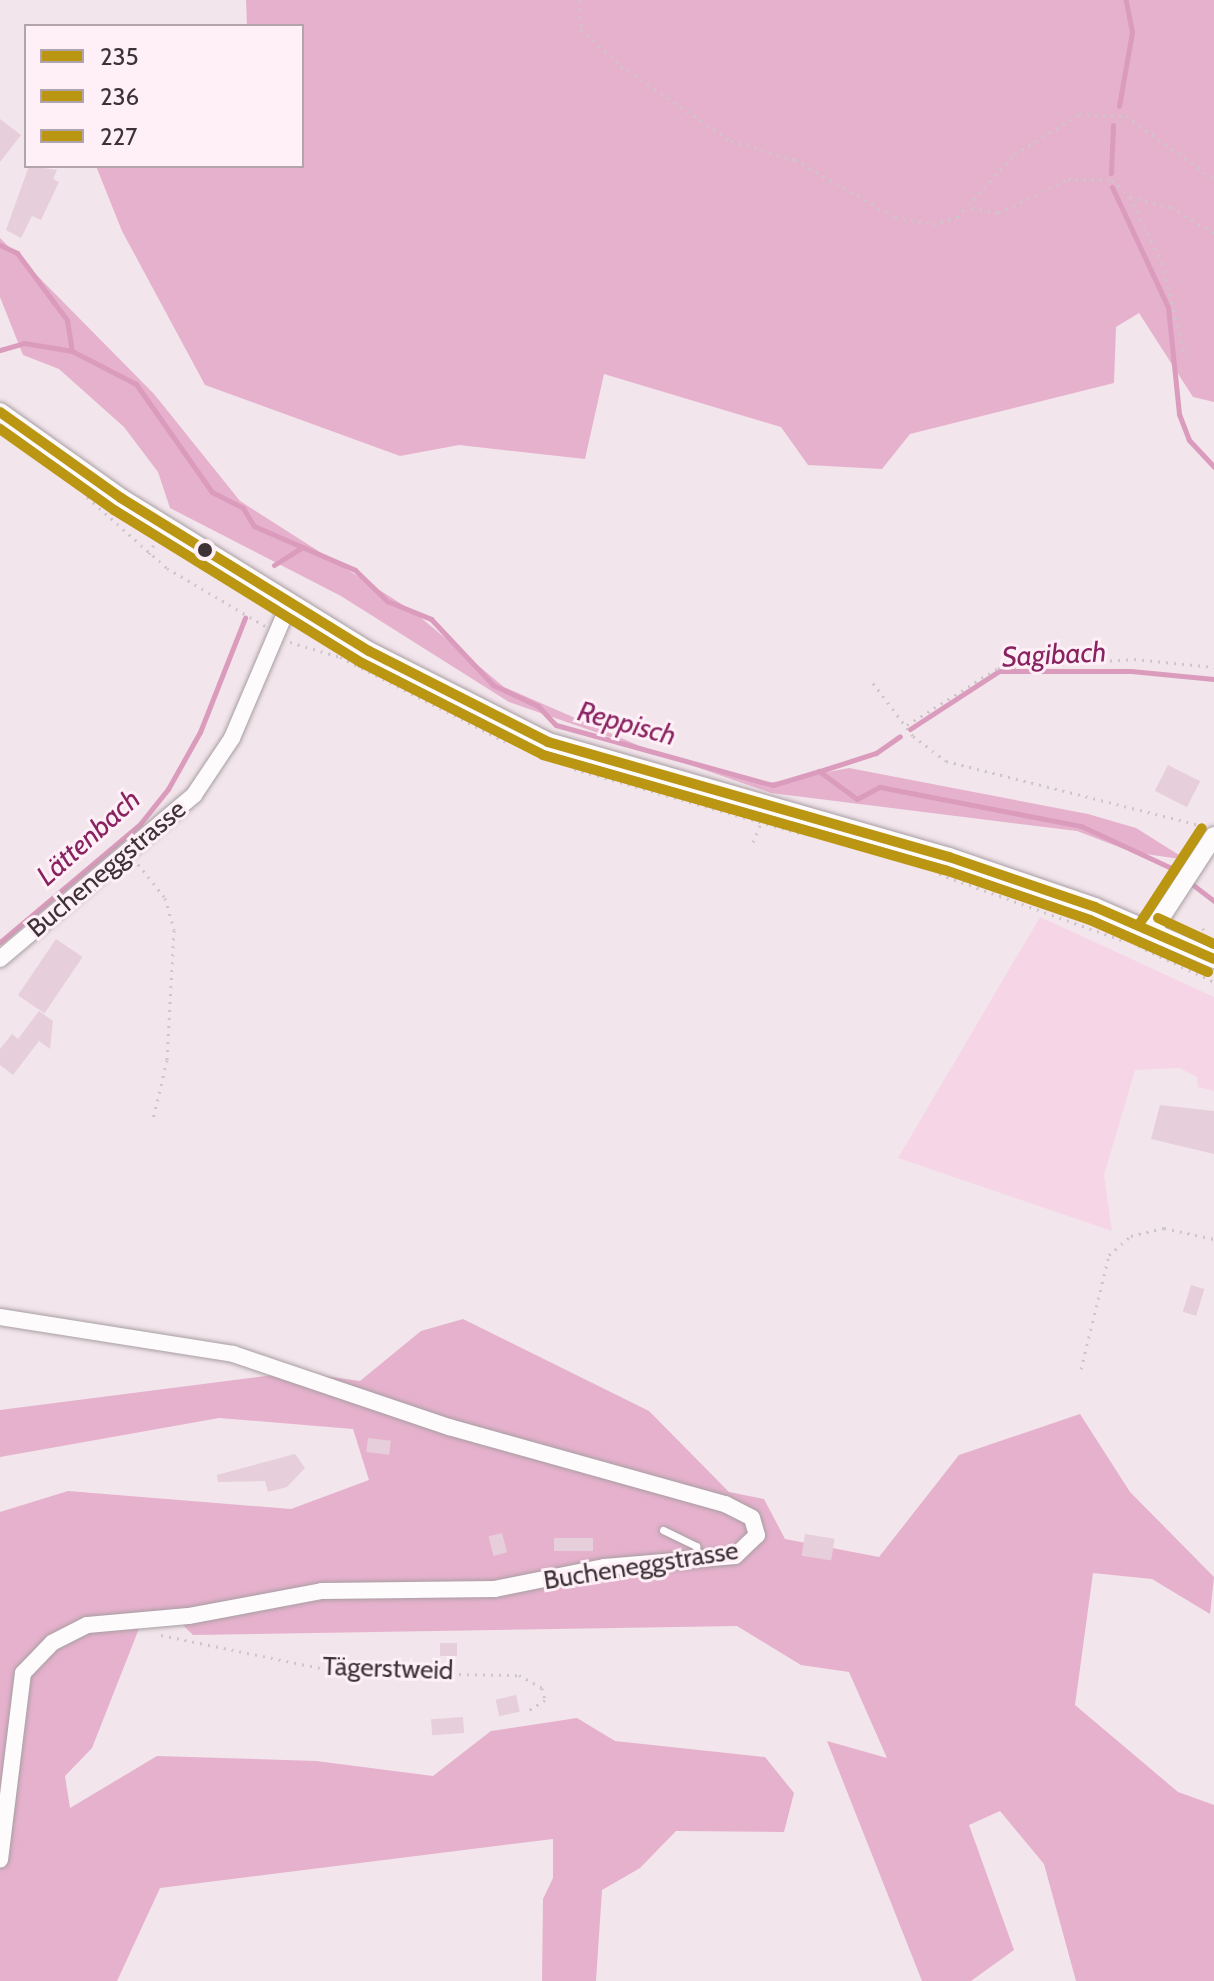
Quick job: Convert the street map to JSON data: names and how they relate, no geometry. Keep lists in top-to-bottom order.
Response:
{
  "streets": {
    "street": ["Bucheneggstrasse"],
    "path": ["Tägerstweid"]
  },
  "water": ["Sagibach", "Reppisch", "Lättenbach"],
  "lines": ["transit line 235", "transit line 236", "transit line 227"],
  "legend": ["235", "236", "227"]
}
